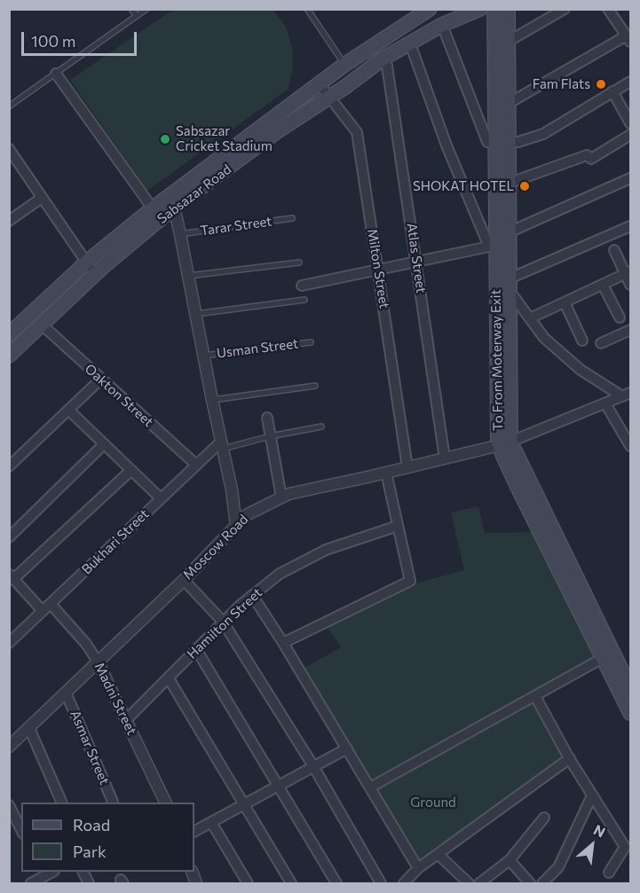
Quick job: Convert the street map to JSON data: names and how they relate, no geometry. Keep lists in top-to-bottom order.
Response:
{
  "streets": {
    "main road": ["Sabsazar Road", "To From Moterway Exit"],
    "street": [
      "Atlas Street",
      "Milton Street",
      "Oakton Street",
      "Bukhari Street",
      "Moscow Road",
      "Hamilton Street",
      "Madni Street",
      "Asmar Street"
    ],
    "lane": ["Tarar Street", "Usman Street"]
  },
  "crossings": [
    ["Sabsazar Road", "Atlas Street"],
    ["Sabsazar Road", "Milton Street"],
    ["Sabsazar Road", "Oakton Street"],
    ["Atlas Street", "Moscow Road"],
    ["Milton Street", "Moscow Road"],
    ["To From Moterway Exit", "Moscow Road"],
    ["Oakton Street", "Bukhari Street"],
    ["Bukhari Street", "Madni Street"],
    ["Moscow Road", "Madni Street"],
    ["Moscow Road", "Asmar Street"],
    ["Hamilton Street", "Madni Street"]
  ],
  "parks": ["Ground"],
  "places": ["Fam Flats", "Sabsazar Cricket Stadium", "SHOKAT HOTEL"],
  "legend": ["Road", "Park"],
  "scale_bar": "100 m",
  "north": "top right"
}
